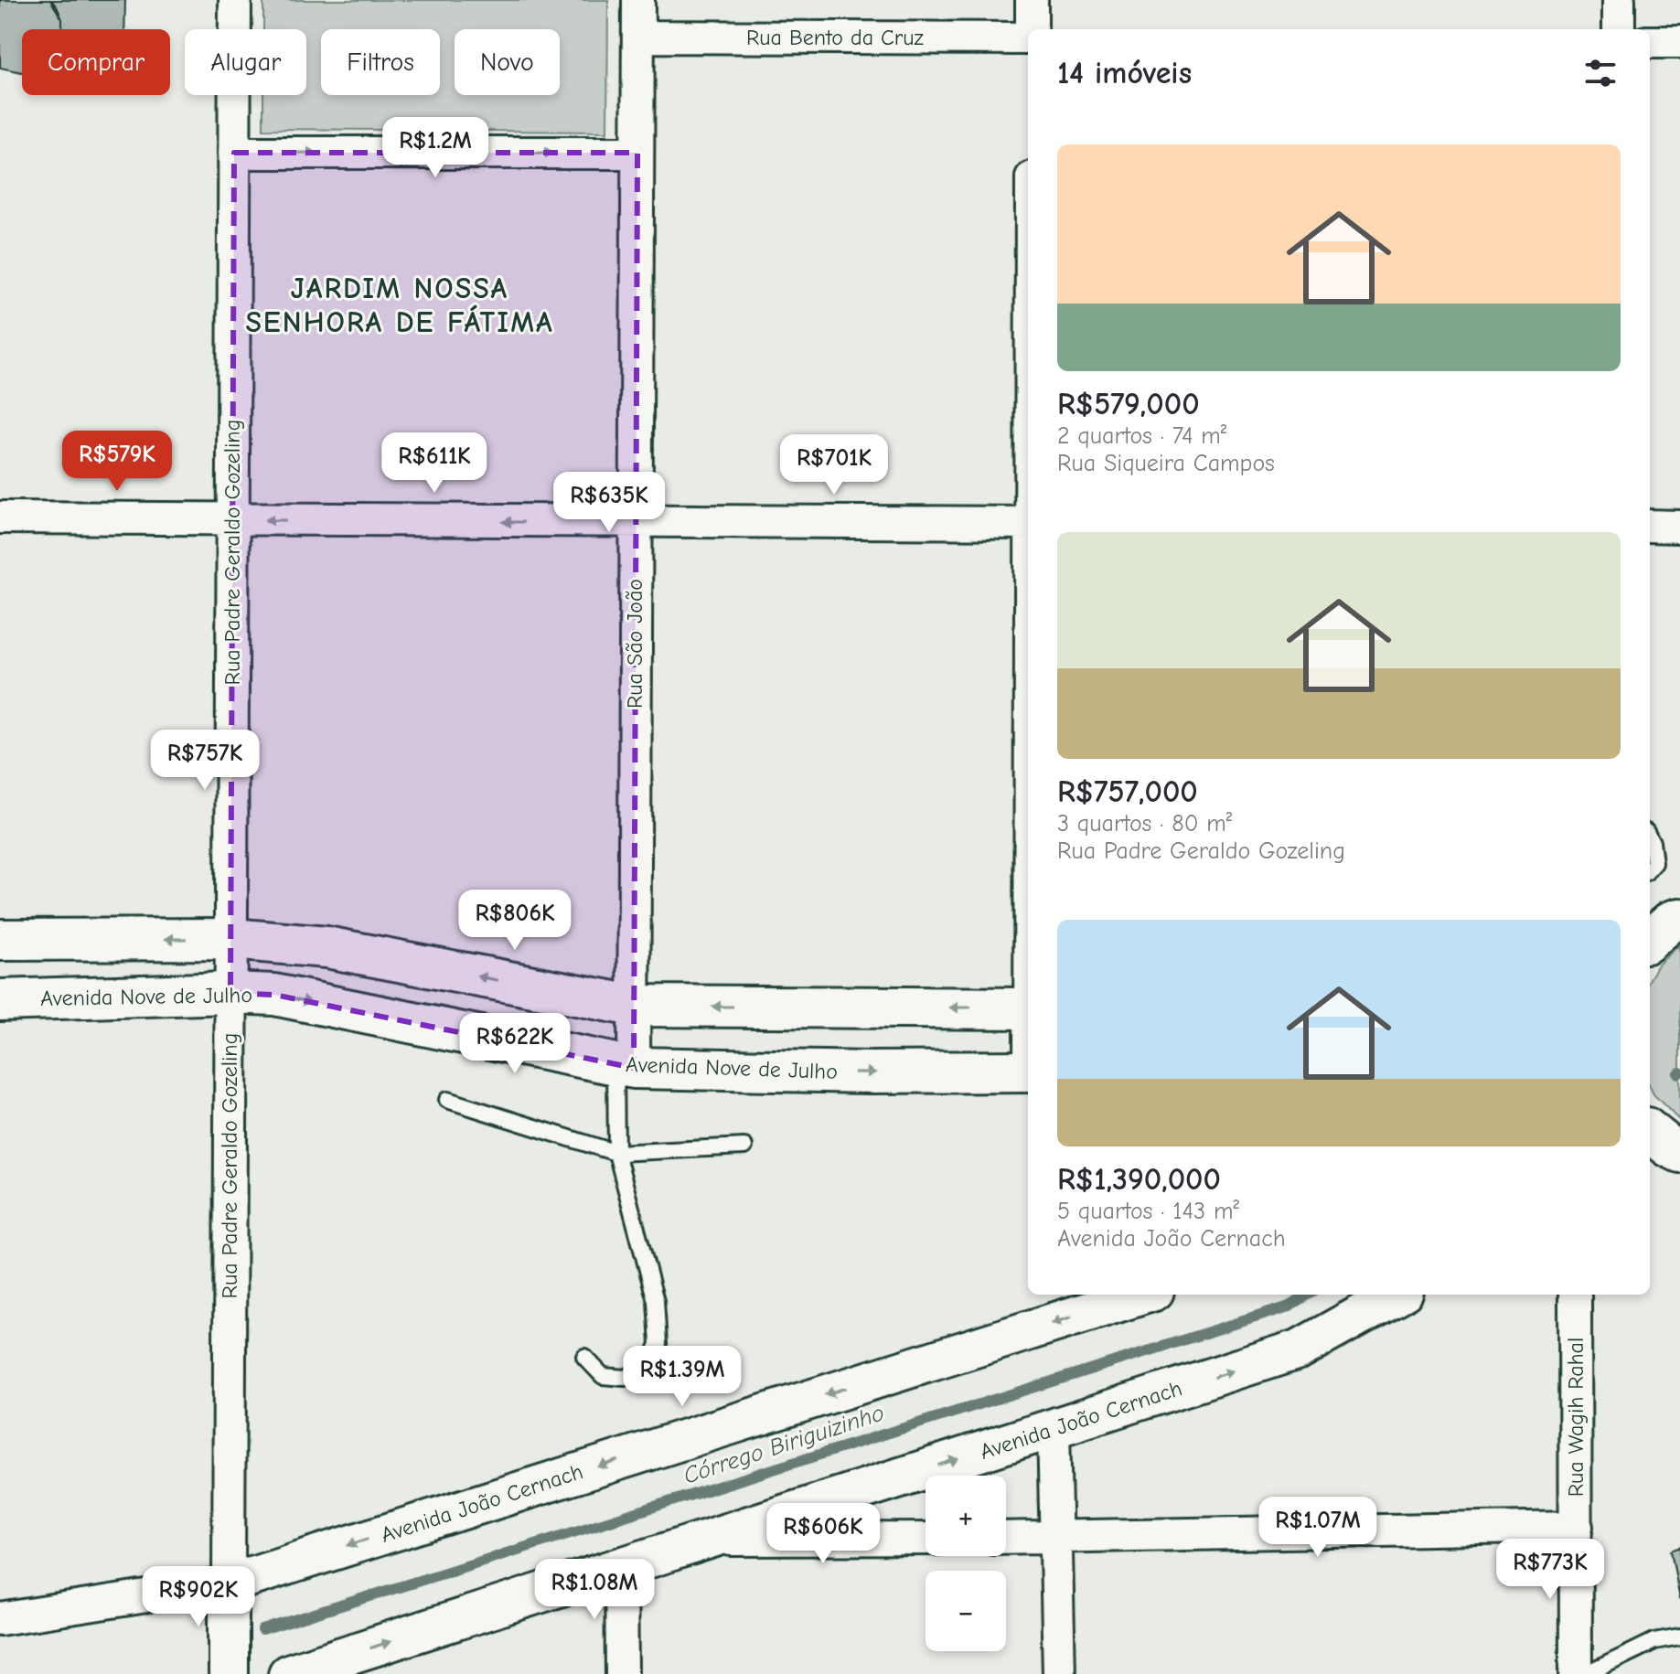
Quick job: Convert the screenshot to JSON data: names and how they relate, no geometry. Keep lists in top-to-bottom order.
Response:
{
  "streets": {
    "main road": ["Avenida Nove de Julho"],
    "street": [
      "Rua Bento da Cruz",
      "Rua Padre Geraldo Gozeling",
      "Rua São João",
      "Rua Wagih Rahal",
      "Avenida João Cernach"
    ]
  },
  "crossings": [
    ["Rua Bento da Cruz", "Rua São João"],
    ["Rua Padre Geraldo Gozeling", "Avenida Nove de Julho"],
    ["Rua Padre Geraldo Gozeling", "Avenida João Cernach"],
    ["Rua São João", "Avenida Nove de Julho"]
  ],
  "districts": ["JARDIM NOSSA SENHORA DE FÁTIMA"],
  "water": ["Córrego Biriguizinho"],
  "page": {
    "chip": [
      "Comprar",
      "Alugar",
      "Filtros",
      "Novo"
    ],
    "heading": "14 imóveis",
    "price": [
      "R$1.2M",
      "R$579K",
      "R$611K",
      "R$701K",
      "R$635K",
      "R$757K",
      "R$806K",
      "R$622K",
      "R$1.39M",
      "R$1.07M",
      "R$606K",
      "R$773K",
      "R$1.08M",
      "R$902K"
    ],
    "list": [
      {
        "name": "R$579,000",
        "note": "2 quartos · 74 m² · Rua Siqueira Campos"
      },
      {
        "name": "R$757,000",
        "note": "3 quartos · 80 m² · Rua Padre Geraldo Gozeling"
      },
      {
        "name": "R$1,390,000",
        "note": "5 quartos · 143 m² · Avenida João Cernach"
      }
    ],
    "map_buttons": ["+", "−"]
  }
}
